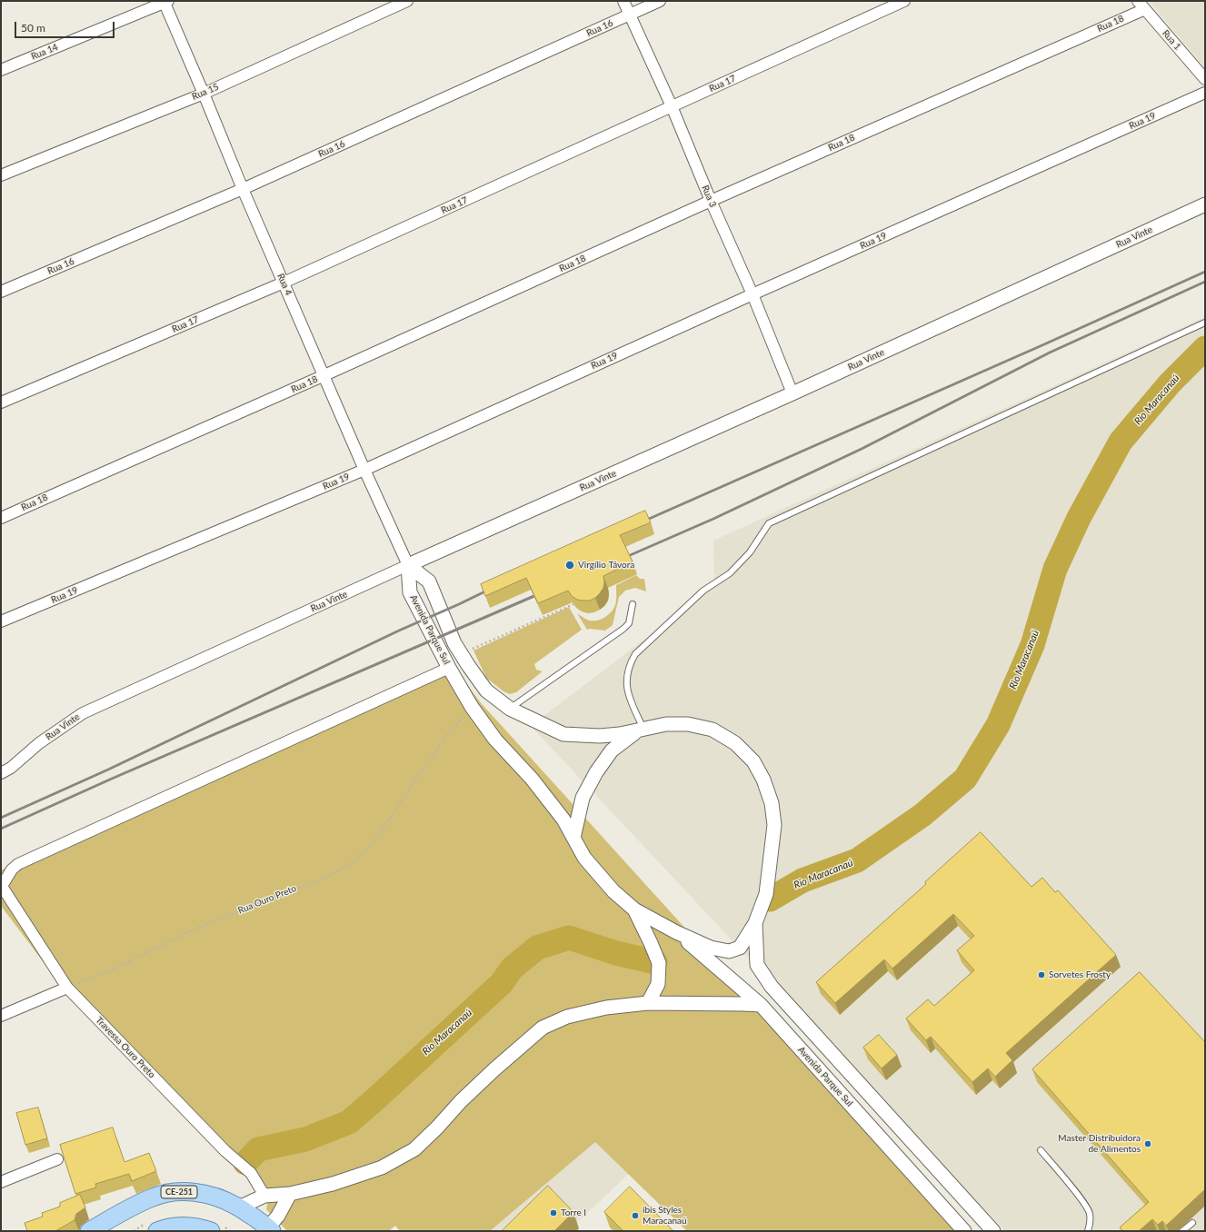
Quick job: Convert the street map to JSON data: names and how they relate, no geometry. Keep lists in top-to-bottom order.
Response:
{
  "streets": {
    "main road": ["CE-251"],
    "street": [
      "Rua 18",
      "Rua 16",
      "Rua 1",
      "Rua 14",
      "Rua 17",
      "Rua 15",
      "Rua 19",
      "Rua 3",
      "Rua Vinte",
      "Rua 4",
      "Avenida Parque Sul",
      "Travessa Ouro Preto"
    ],
    "path": ["Rua Ouro Preto"]
  },
  "crossings": [
    ["Rua 18", "Rua 1"],
    ["Rua 18", "Rua 3"],
    ["Rua 18", "Rua 4"],
    ["Rua 16", "Rua 3"],
    ["Rua 16", "Rua 4"],
    ["Rua 14", "Rua 4"],
    ["Rua 17", "Rua 3"],
    ["Rua 17", "Rua 4"],
    ["Rua 15", "Rua 4"],
    ["Rua 19", "Rua 3"],
    ["Rua 19", "Rua 4"],
    ["Rua 3", "Rua Vinte"],
    ["Rua Vinte", "Rua 4"],
    ["Rua Vinte", "Avenida Parque Sul"],
    ["Rua 4", "Avenida Parque Sul"],
    ["Avenida Parque Sul", "Rua Ouro Preto"],
    ["Rua Ouro Preto", "Travessa Ouro Preto"]
  ],
  "water": ["Rio Maracanaú"],
  "places": [
    "Virgílio Távora",
    "Sorvetes Frosty",
    "Master Distribuidora de Alimentos",
    "Torre I",
    "ibis Styles Maracanaú"
  ],
  "scale_bar": "50 m"
}
